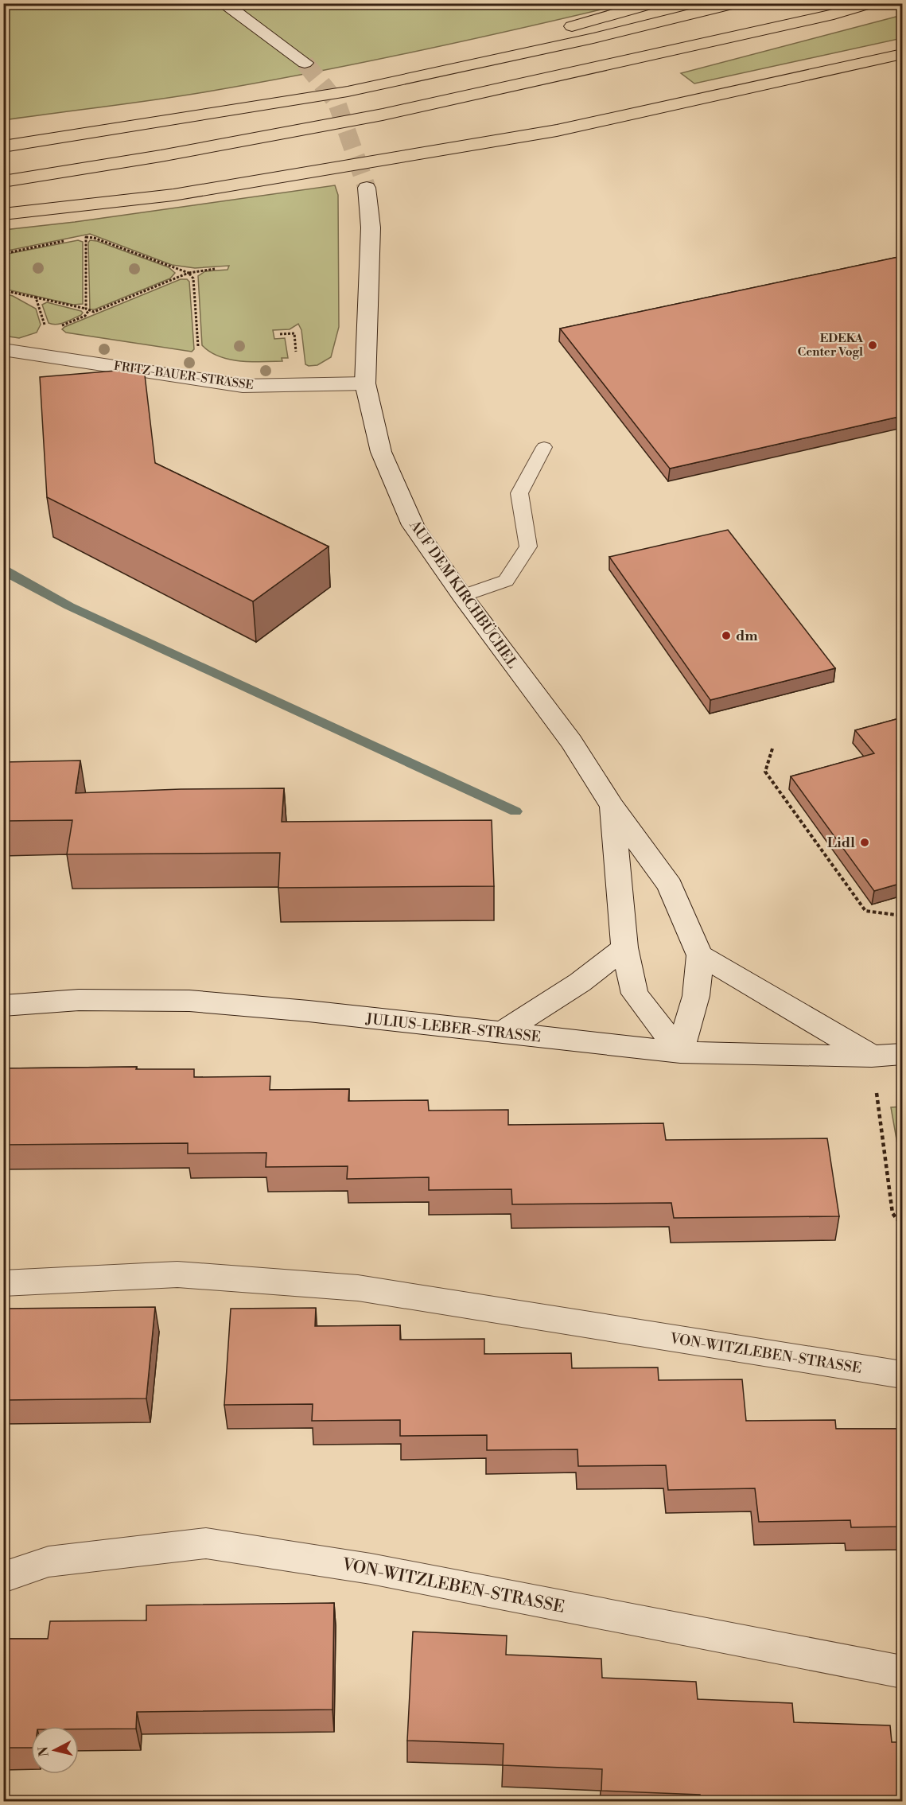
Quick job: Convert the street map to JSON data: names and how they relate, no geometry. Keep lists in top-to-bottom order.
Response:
{
  "streets": {
    "street": [
      "FRITZ-BAUER-STRASSE",
      "AUF DEM KIRCHBÜCHEL",
      "JULIUS-LEBER-STRASSE",
      "VON-WITZLEBEN-STRASSE"
    ]
  },
  "crossings": [
    ["FRITZ-BAUER-STRASSE", "AUF DEM KIRCHBÜCHEL"],
    ["AUF DEM KIRCHBÜCHEL", "JULIUS-LEBER-STRASSE"]
  ],
  "places": ["EDEKA Center Vogl", "dm", "Lidl"],
  "north": "left"
}
